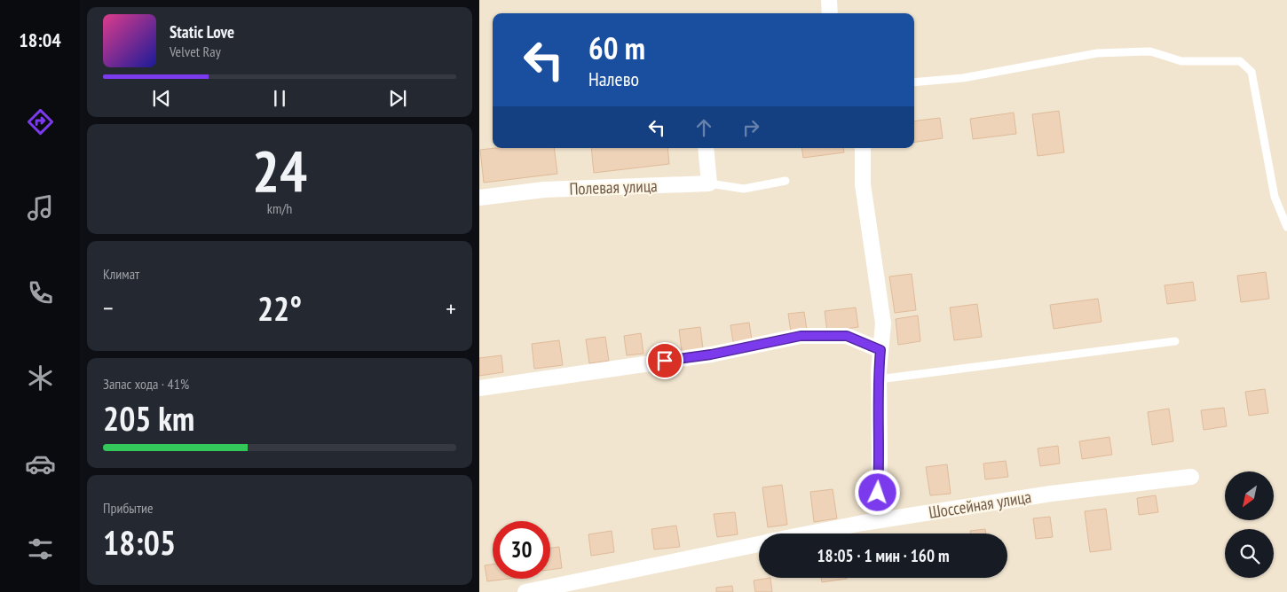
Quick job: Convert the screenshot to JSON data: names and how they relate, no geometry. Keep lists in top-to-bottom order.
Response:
{
  "streets": {
    "street": ["Полевая улица", "Шоссейная улица"]
  },
  "north": "bottom left",
  "page": {
    "tabs": "18:04",
    "turn": ["60 m", "Налево"],
    "song": ["Static Love", "Velvet Ray"],
    "tile": [
      ["24", "km/h"],
      "Климат",
      ["Запас хода · 41%", "205 km"],
      ["Прибытие", "18:05"]
    ],
    "heat": ["−", "22°", "+"],
    "limit": "30",
    "trip": "18:05 · 1 мин · 160 m"
  }
}
